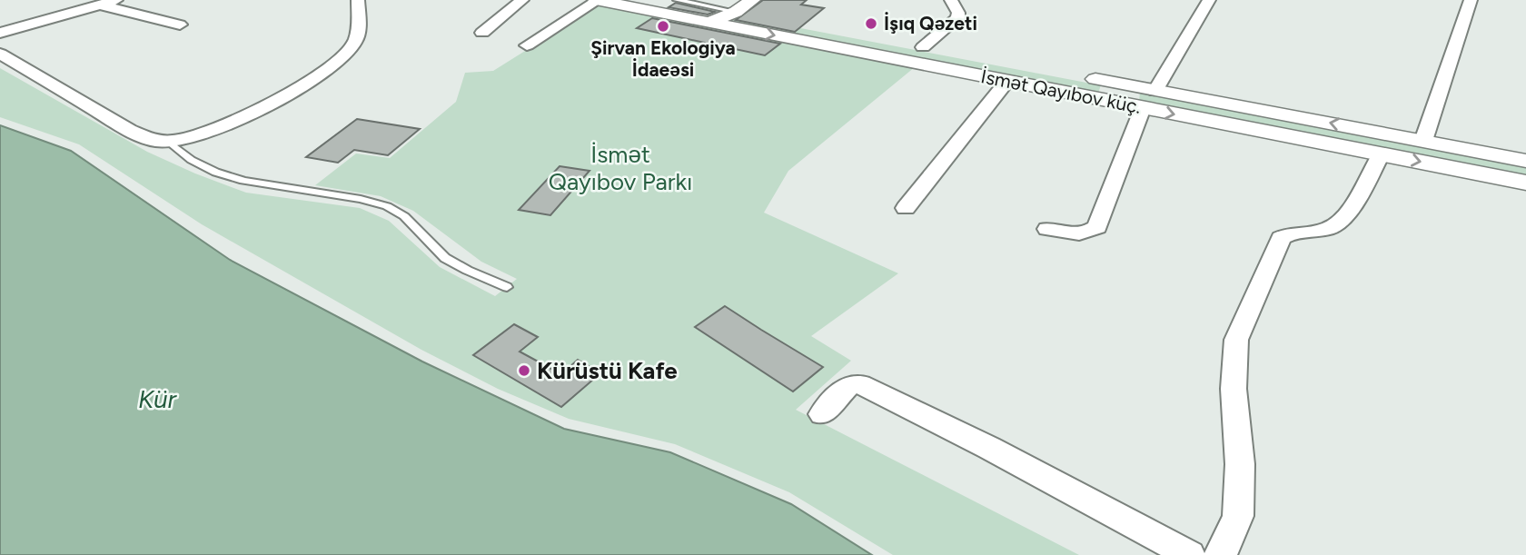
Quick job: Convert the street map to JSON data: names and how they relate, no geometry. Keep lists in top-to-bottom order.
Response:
{
  "streets": {
    "street": ["İsmət Qayıbov küç."]
  },
  "water": ["Kür"],
  "parks": ["İsmət Qayıbov Parkı"],
  "places": ["İşıq Qəzeti", "Şirvan Ekologiya İdaeəsi", "Kürüstü Kafe"]
}
